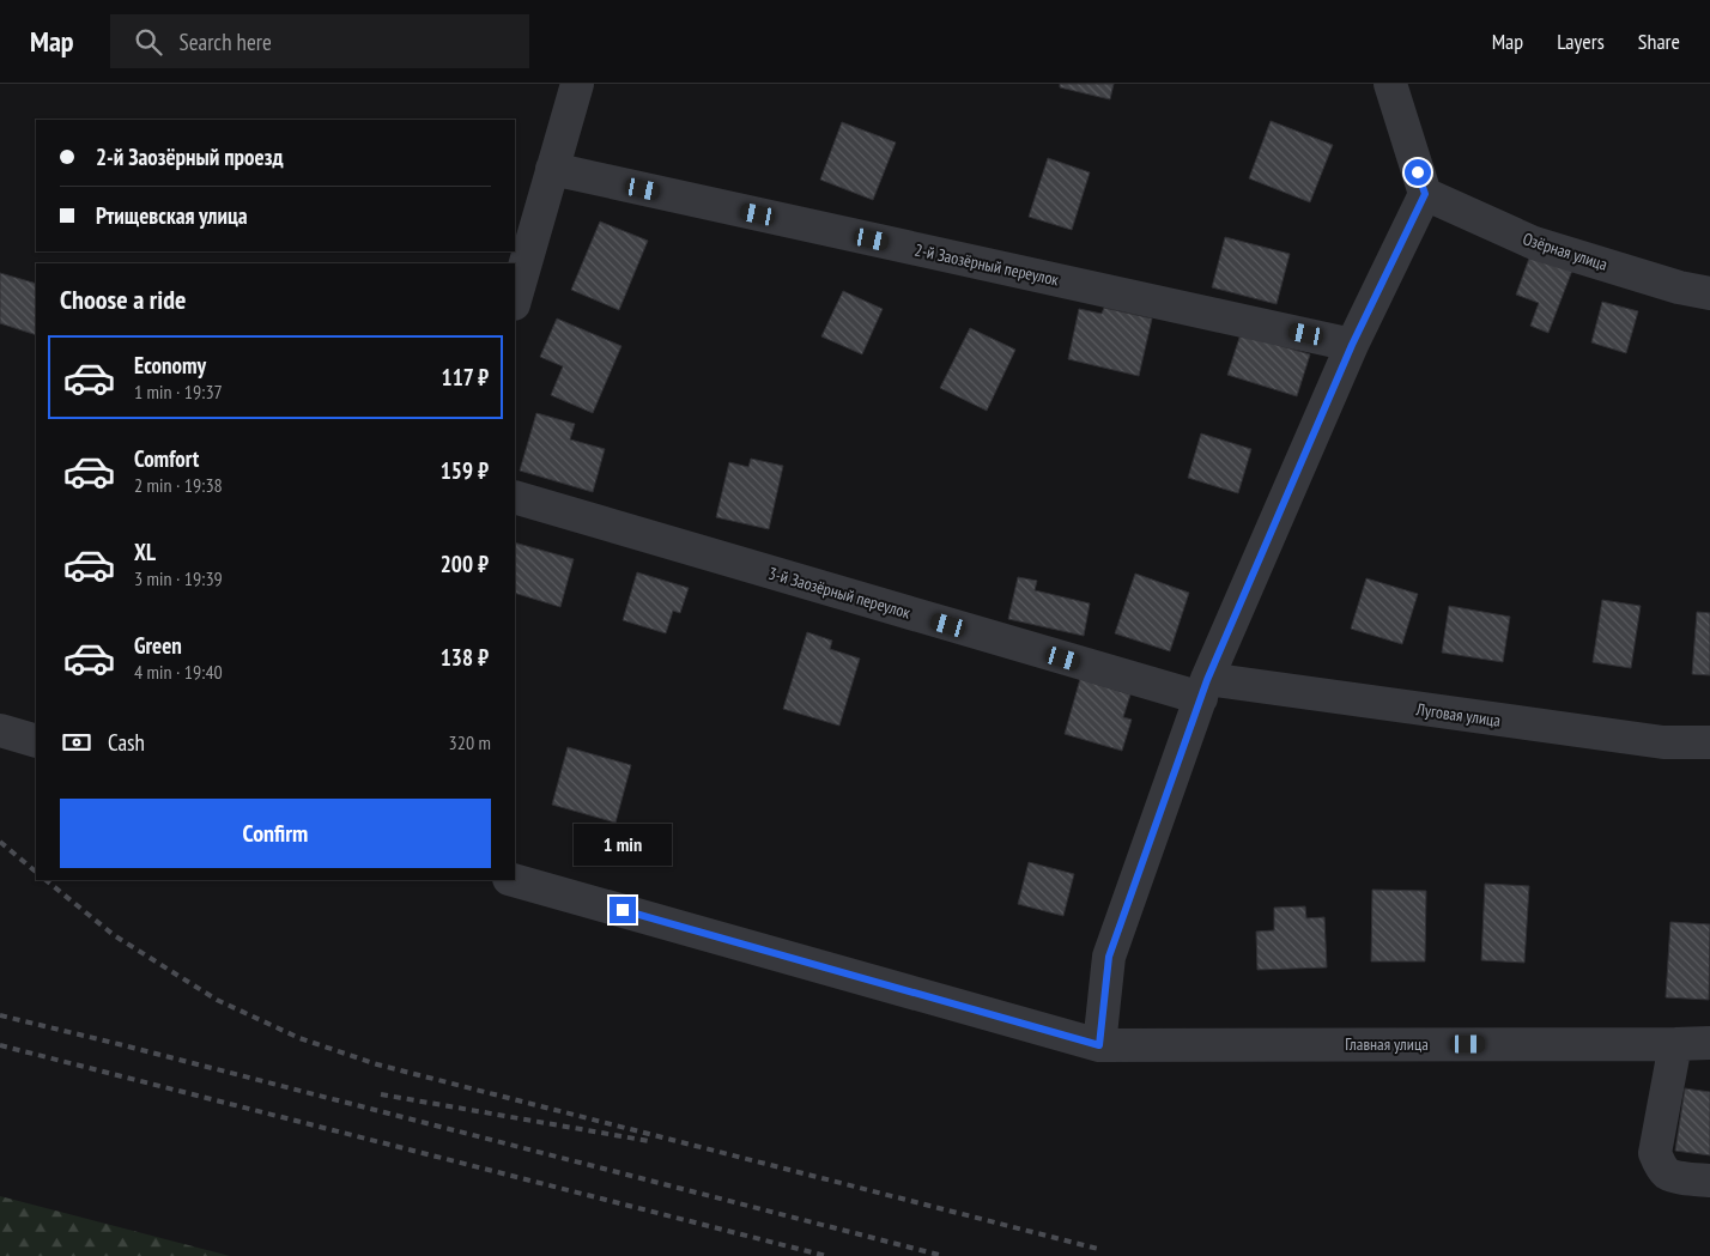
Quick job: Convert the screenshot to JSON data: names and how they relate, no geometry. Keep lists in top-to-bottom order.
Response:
{
  "streets": {
    "street": [
      "Озёрная улица",
      "2-й Заозёрный переулок",
      "3-й Заозёрный переулок",
      "Луговая улица",
      "Главная улица"
    ]
  },
  "crossings": [
    ["3-й Заозёрный переулок", "Луговая улица"]
  ],
  "page": {
    "header": "Map",
    "search": "Search here",
    "nav": ["Map", "Layers", "Share"],
    "banner": ["2-й Заозёрный проезд", "Ртищевская улица"],
    "heading": "Choose a ride",
    "list": [
      {
        "name": "Economy",
        "note": "1 min · 19:37",
        "value": "117 ₽"
      },
      {
        "name": "Comfort",
        "note": "2 min · 19:38",
        "value": "159 ₽"
      },
      {
        "name": "XL",
        "note": "3 min · 19:39",
        "value": "200 ₽"
      },
      {
        "name": "Green",
        "note": "4 min · 19:40",
        "value": "138 ₽"
      }
    ],
    "pay": ["Cash", "320 m"],
    "buttons": "Confirm",
    "bubble": "1 min"
  }
}
